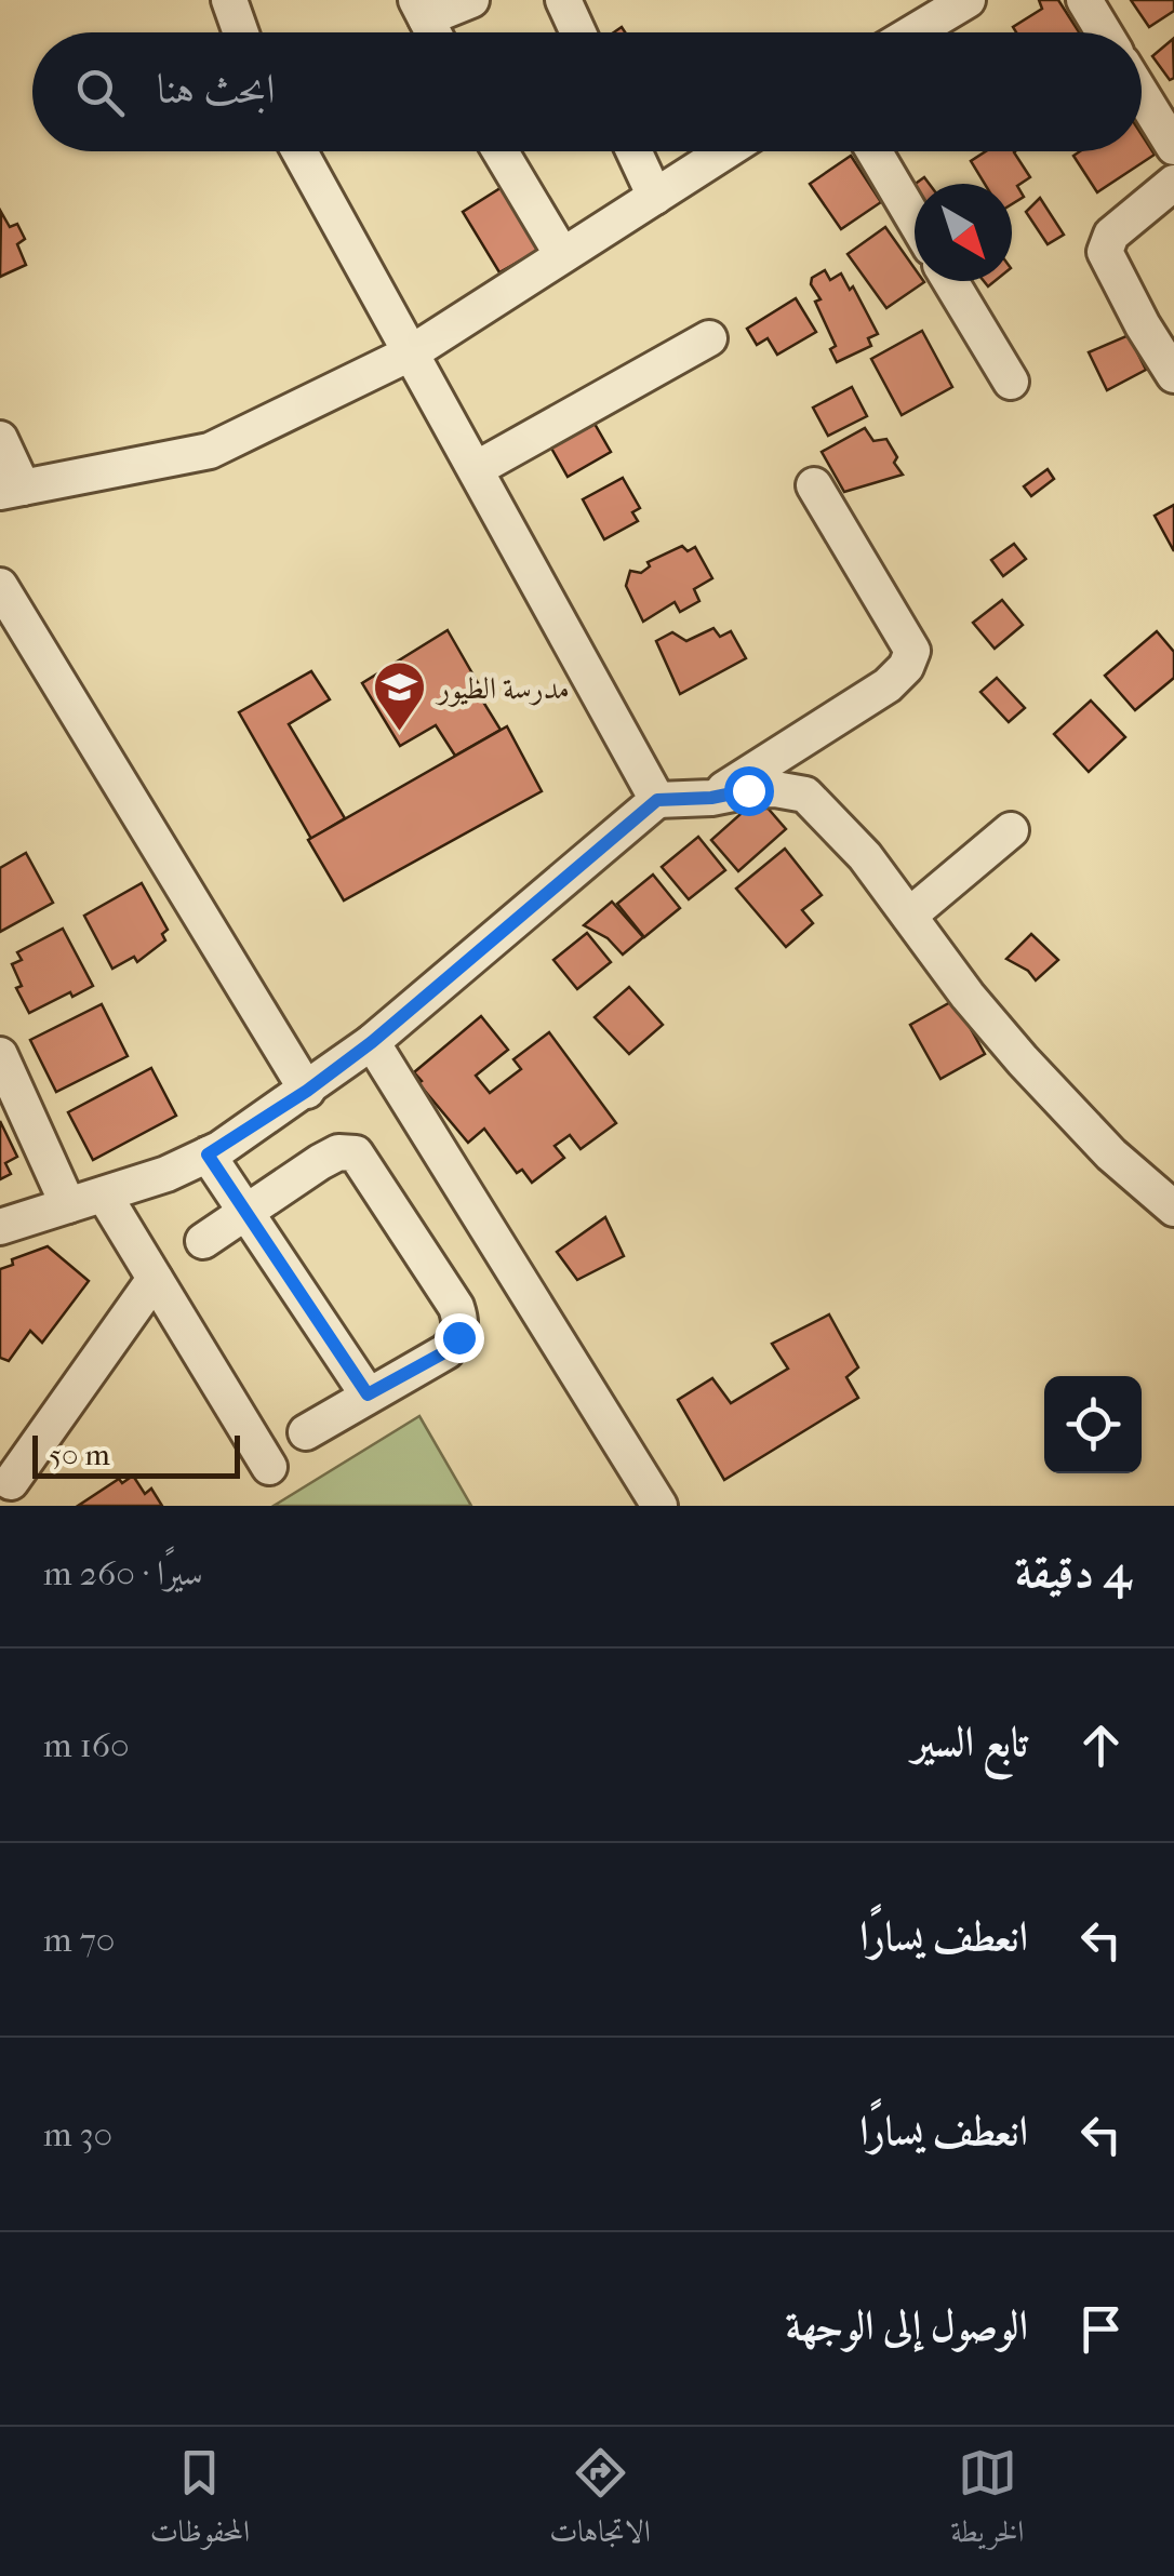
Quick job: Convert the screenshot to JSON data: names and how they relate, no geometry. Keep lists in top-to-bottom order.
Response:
{
  "places": {
    "school or university": ["مدرسة الطيور"]
  },
  "scale_bar": "50 m",
  "north": "bottom right",
  "page": {
    "search": "ابحث هنا",
    "scale": "50 m",
    "heading": ["4 دقيقة", "سيرًا · 260 m"],
    "list": [
      ["تابع السير", "160 m"],
      ["انعطف يسارًا", "70 m"],
      ["انعطف يسارًا", "30 m"],
      "الوصول إلى الوجهة"
    ],
    "nav": ["الخريطة", "الاتجاهات", "المحفوظات"]
  }
}
